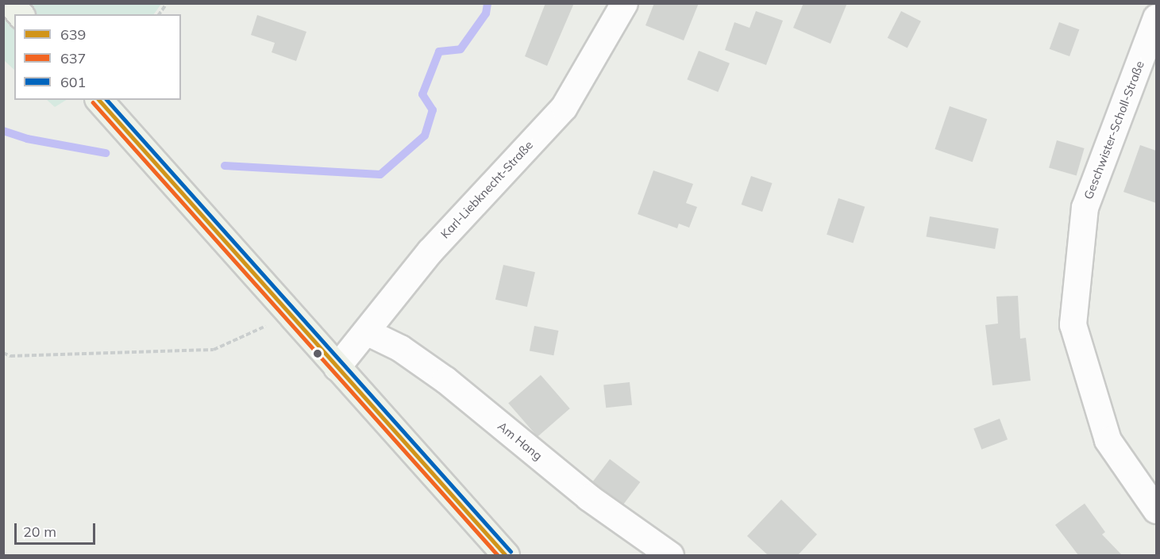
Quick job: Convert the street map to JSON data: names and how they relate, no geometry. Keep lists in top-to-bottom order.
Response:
{
  "streets": {
    "street": ["Geschwister-Scholl-Straße", "Karl-Liebknecht-Straße", "Am Hang"]
  },
  "crossings": [
    ["Karl-Liebknecht-Straße", "Am Hang"]
  ],
  "lines": ["transit line 639", "transit line 601", "transit line 637"],
  "legend": ["639", "637", "601"],
  "scale_bar": "20 m"
}
